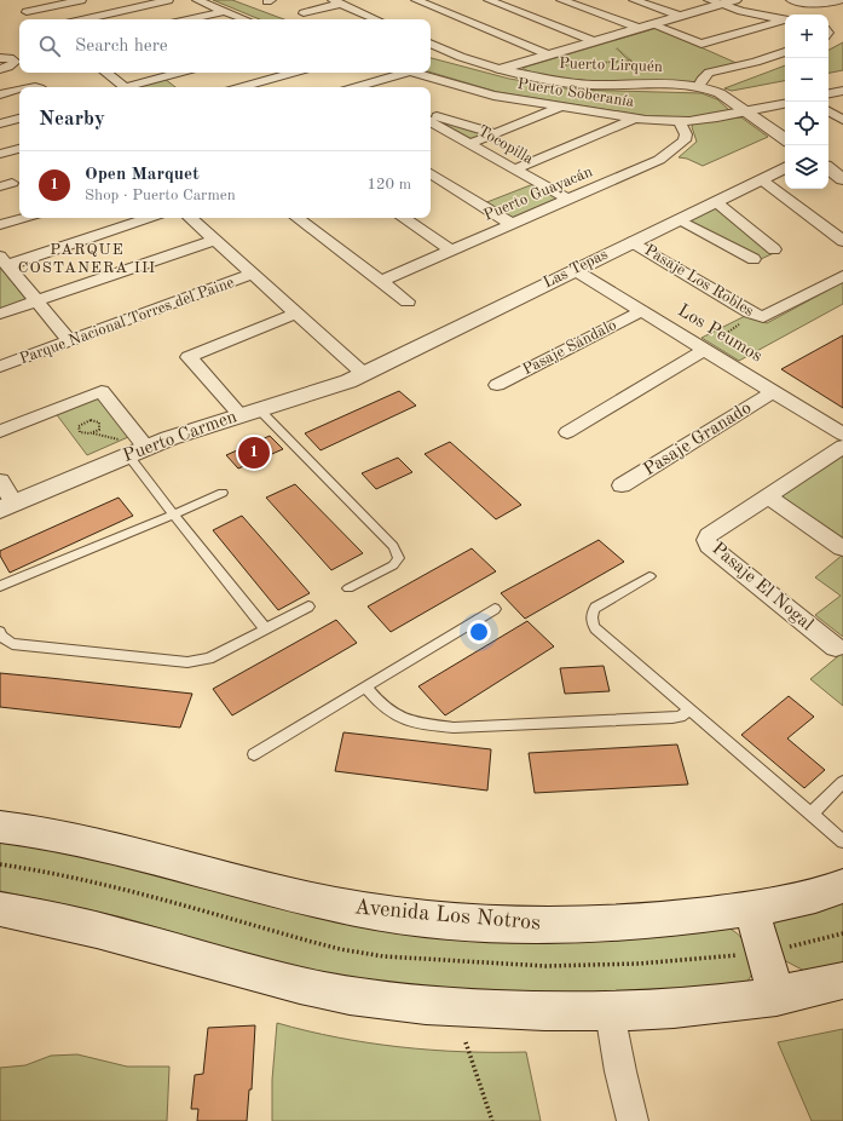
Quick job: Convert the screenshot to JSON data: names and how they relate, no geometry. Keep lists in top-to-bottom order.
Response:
{
  "streets": {
    "main road": ["Avenida Los Notros"],
    "street": [
      "Puerto Lirquén",
      "Puerto Soberanía",
      "Tocopilla",
      "Puerto Guayacán",
      "Las Tepas",
      "Pasaje Los Robles",
      "Parque Nacional Torres del Paine",
      "Los Peumos",
      "Pasaje Sándalo",
      "Puerto Carmen",
      "Pasaje Granado",
      "Pasaje El Nogal"
    ]
  },
  "crossings": [
    ["Puerto Soberanía", "Puerto Guayacán"],
    ["Tocopilla", "Puerto Guayacán"],
    ["Las Tepas", "Pasaje Los Robles"],
    ["Las Tepas", "Los Peumos"],
    ["Las Tepas", "Puerto Carmen"],
    ["Los Peumos", "Pasaje Sándalo"],
    ["Los Peumos", "Pasaje Granado"]
  ],
  "districts": ["PARQUE COSTANERA III"],
  "page": {
    "map_buttons": ["+", "−"],
    "search": "Search here",
    "heading": "Nearby",
    "list": [
      {
        "mark": "1",
        "name": "Open Marquet",
        "note": "Shop · Puerto Carmen",
        "value": "120 m"
      }
    ],
    "pins": "1"
  }
}
